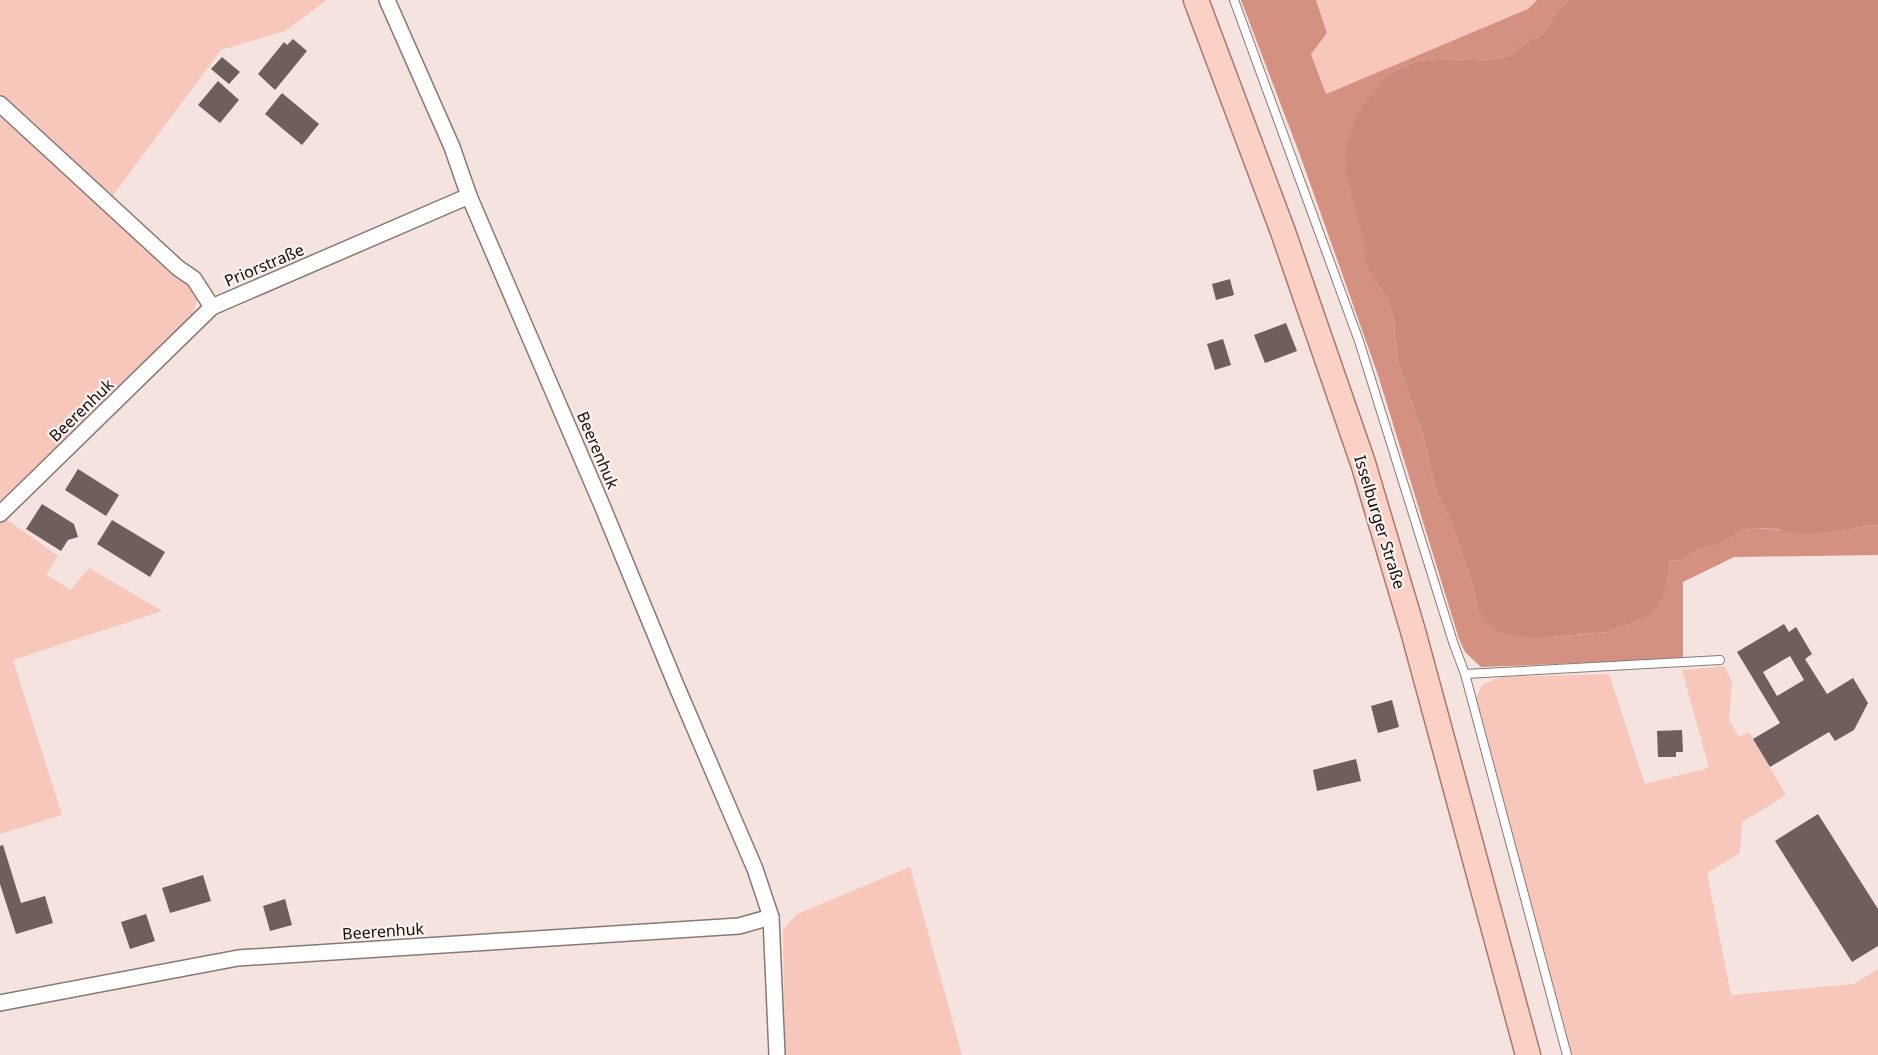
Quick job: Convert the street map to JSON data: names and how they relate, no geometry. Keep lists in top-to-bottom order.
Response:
{
  "streets": {
    "main road": ["Isselburger Straße"],
    "street": ["Priorstraße", "Beerenhuk"]
  },
  "crossings": [
    ["Priorstraße", "Beerenhuk"]
  ]
}
